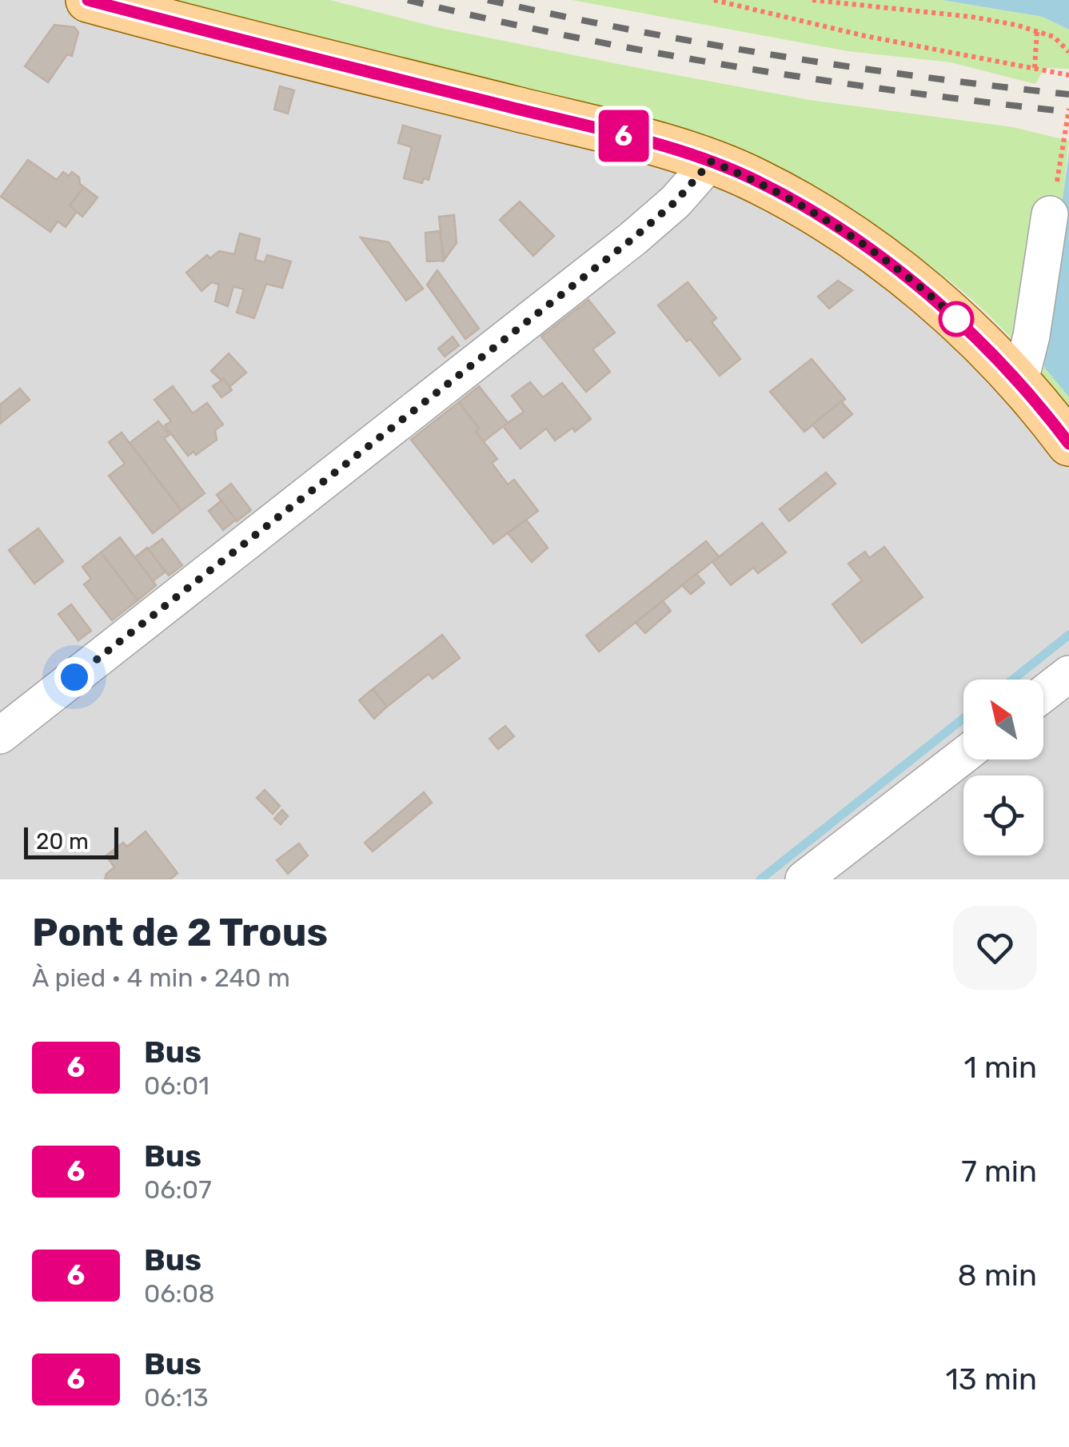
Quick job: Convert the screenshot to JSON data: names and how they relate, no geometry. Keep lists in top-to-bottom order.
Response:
{
  "lines": ["bus line 6"],
  "scale_bar": "20 m",
  "north": "top left",
  "page": {
    "on_map": "6",
    "scale": "20 m",
    "heading": ["Pont de 2 Trous", "À pied · 4 min · 240 m"],
    "list": [
      {
        "mark": "6",
        "name": "Bus",
        "note": "06:01",
        "value": "1 min"
      },
      {
        "mark": "6",
        "name": "Bus",
        "note": "06:07",
        "value": "7 min"
      },
      {
        "mark": "6",
        "name": "Bus",
        "note": "06:08",
        "value": "8 min"
      },
      {
        "mark": "6",
        "name": "Bus",
        "note": "06:13",
        "value": "13 min"
      }
    ]
  }
}
